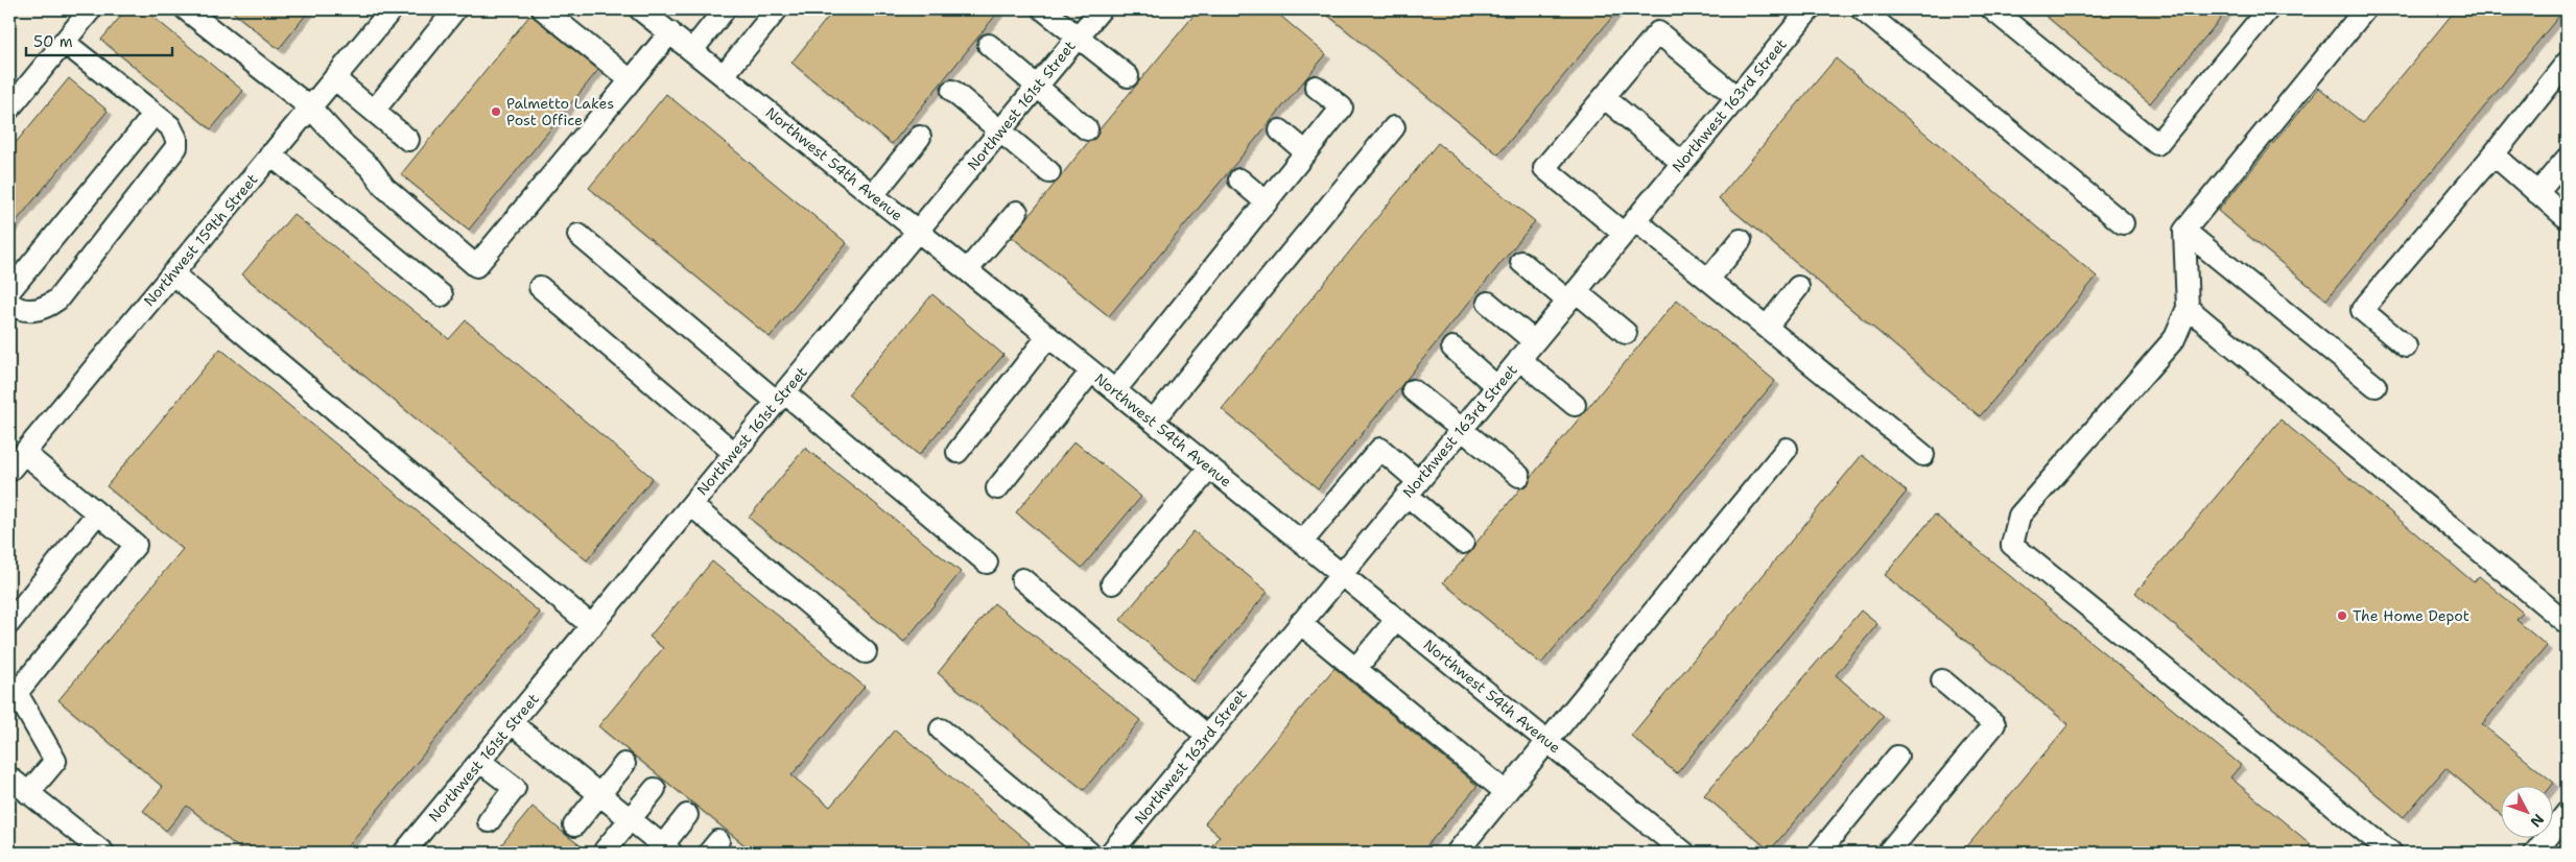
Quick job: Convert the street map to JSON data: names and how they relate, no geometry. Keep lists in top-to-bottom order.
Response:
{
  "streets": {
    "street": [
      "Northwest 161st Street",
      "Northwest 163rd Street",
      "Northwest 54th Avenue",
      "Northwest 159th Street"
    ]
  },
  "crossings": [
    ["Northwest 161st Street", "Northwest 54th Avenue"],
    ["Northwest 163rd Street", "Northwest 54th Avenue"]
  ],
  "places": ["Palmetto Lakes Post Office", "The Home Depot"],
  "scale_bar": "50 m",
  "north": "bottom right"
}
